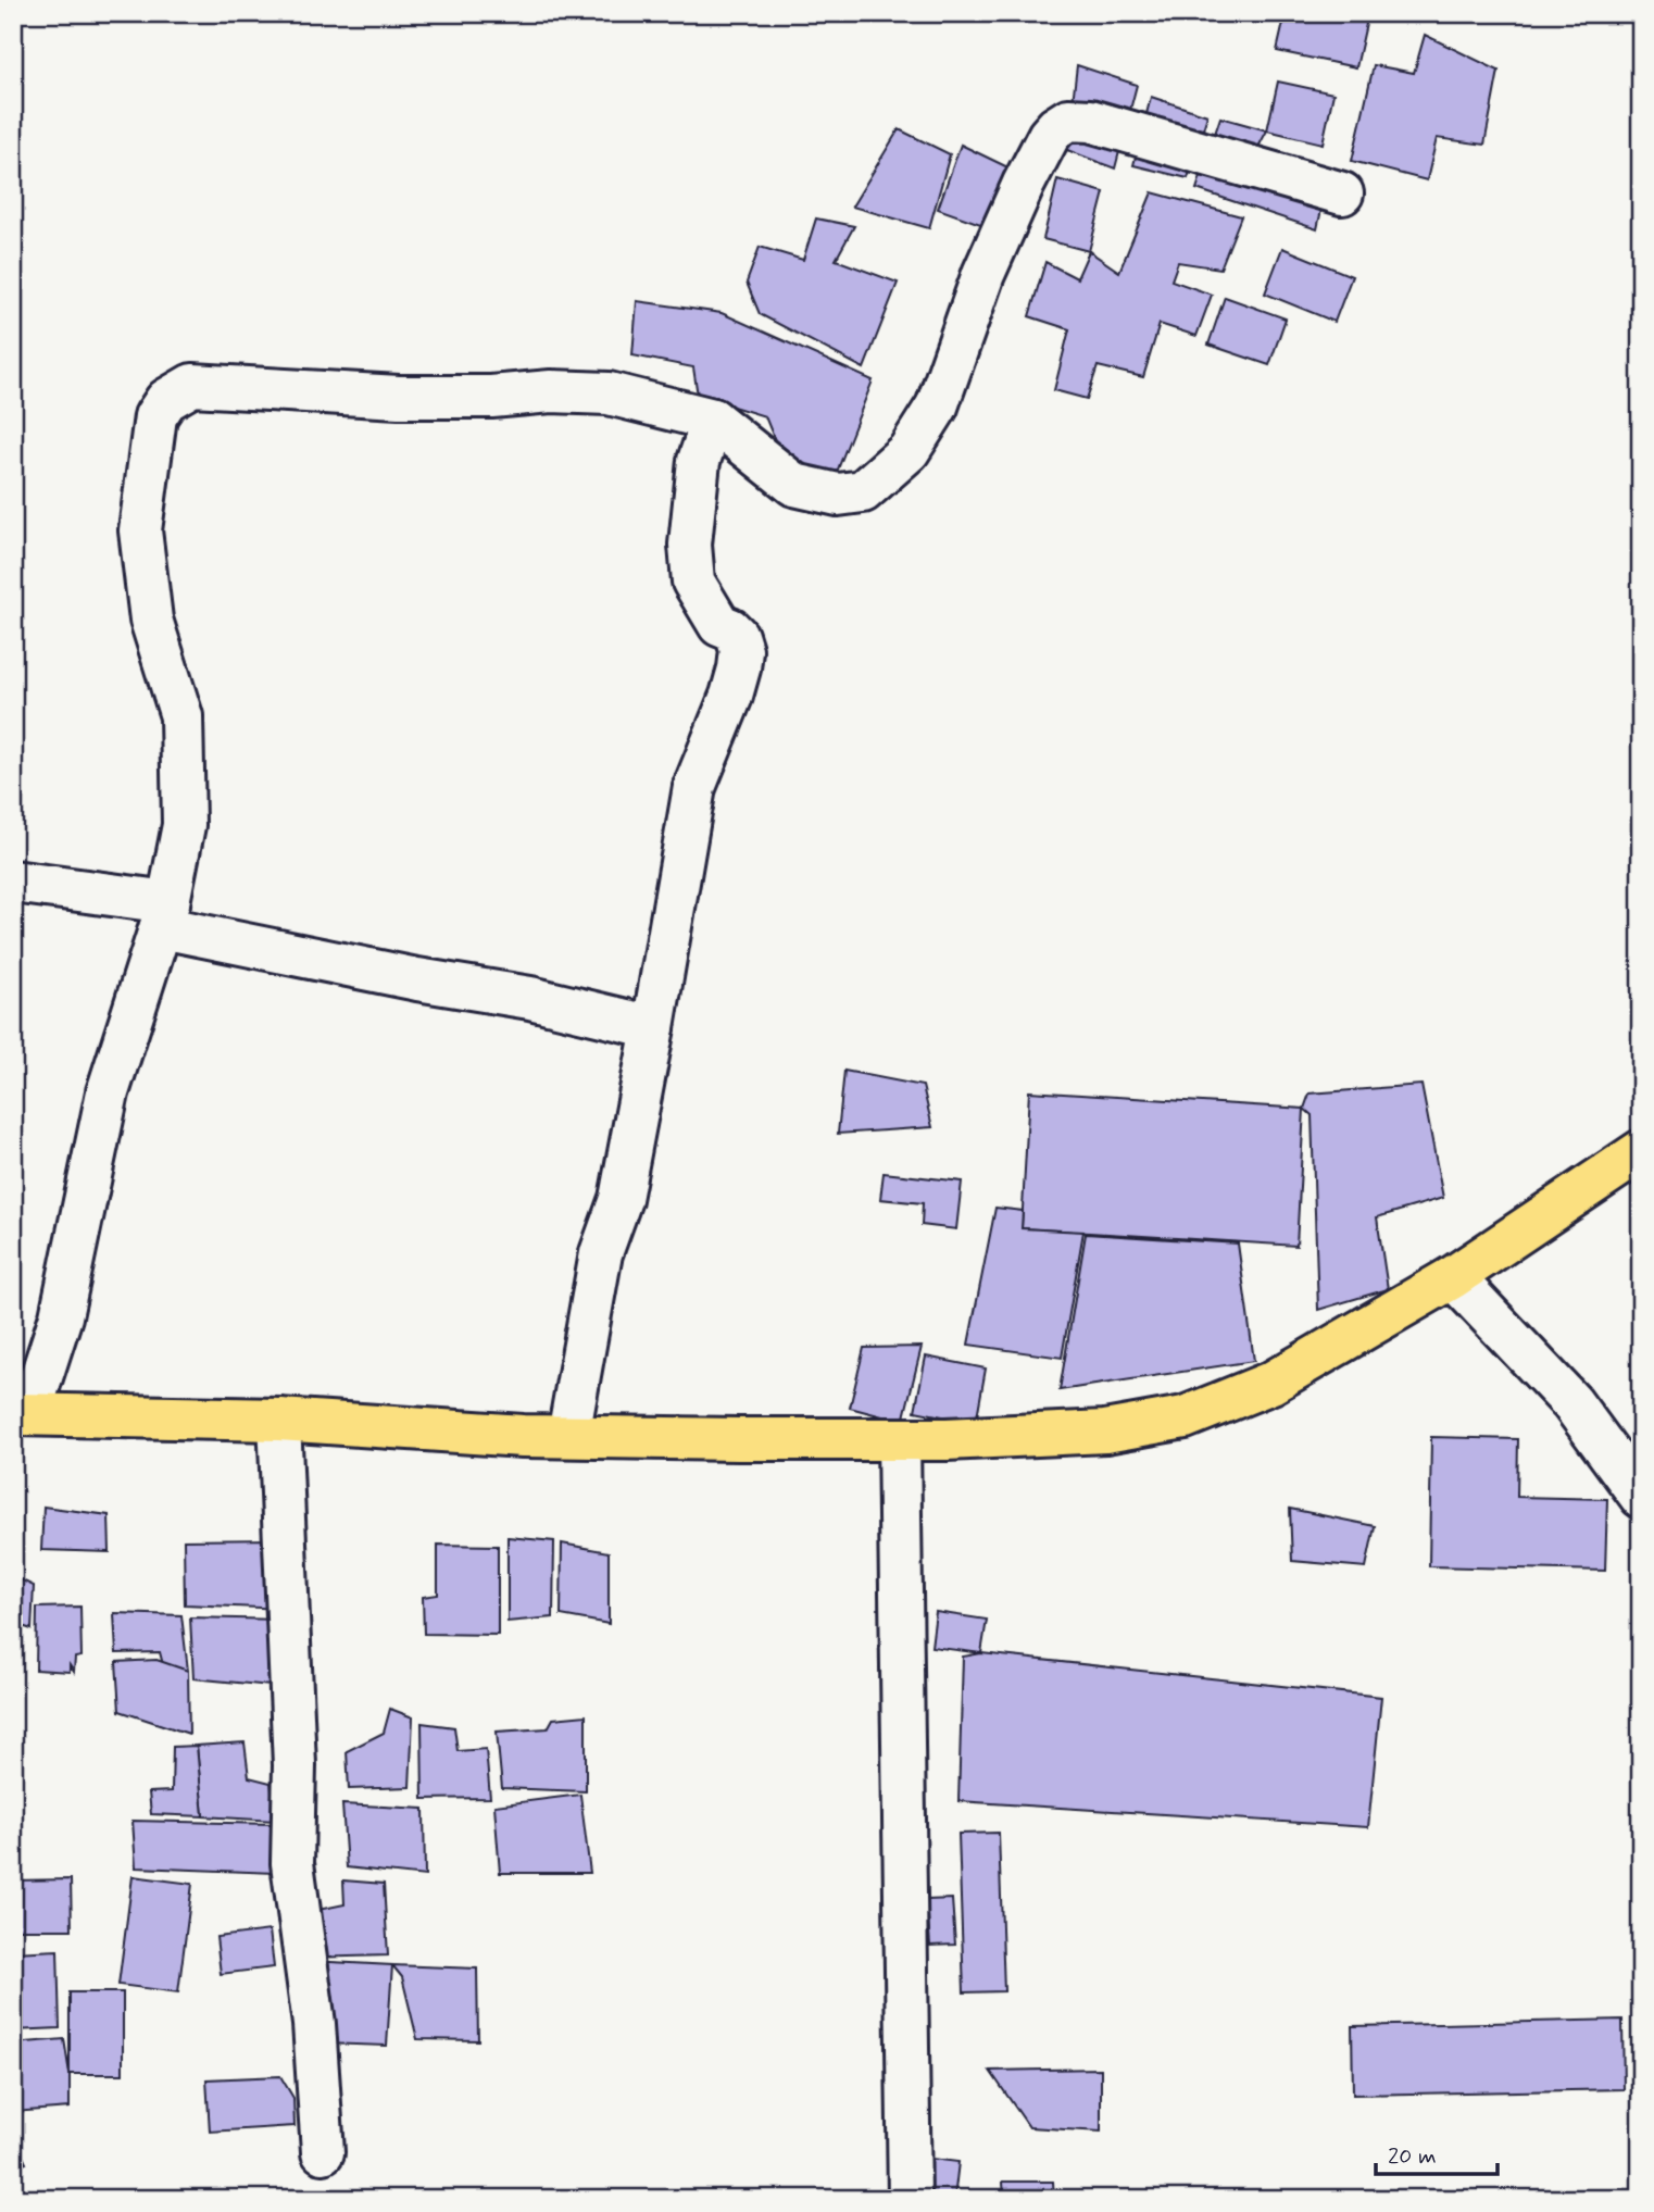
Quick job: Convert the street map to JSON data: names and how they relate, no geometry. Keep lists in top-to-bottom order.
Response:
{
  "scale_bar": "20 m"
}
